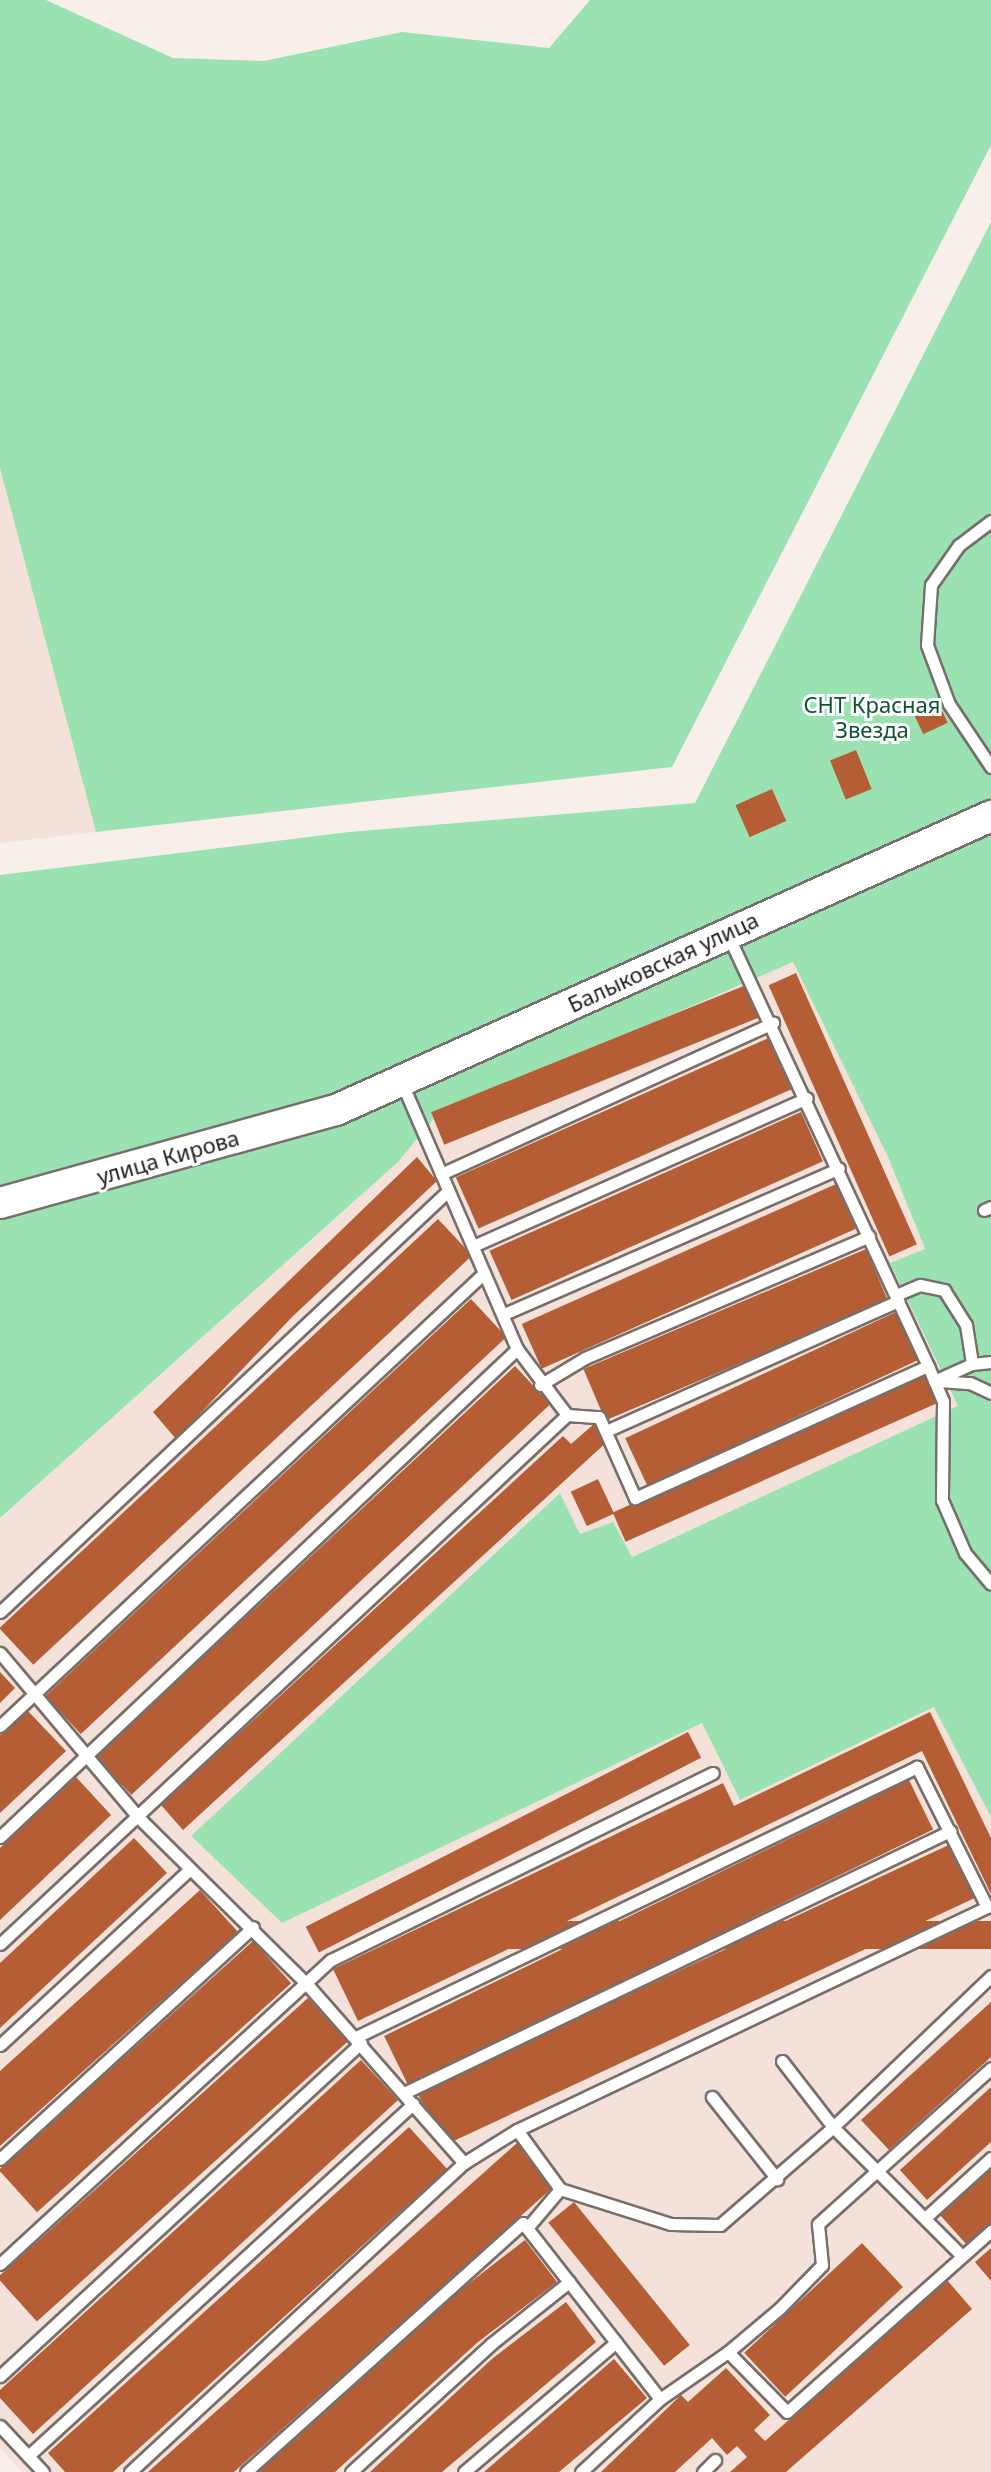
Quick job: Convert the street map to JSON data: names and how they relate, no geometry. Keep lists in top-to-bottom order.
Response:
{
  "streets": {
    "street": ["Балыковская улица", "улица Кирова"]
  },
  "crossings": [
    ["Балыковская улица", "улица Кирова"]
  ],
  "parks": ["СНТ Красная Звезда"]
}
